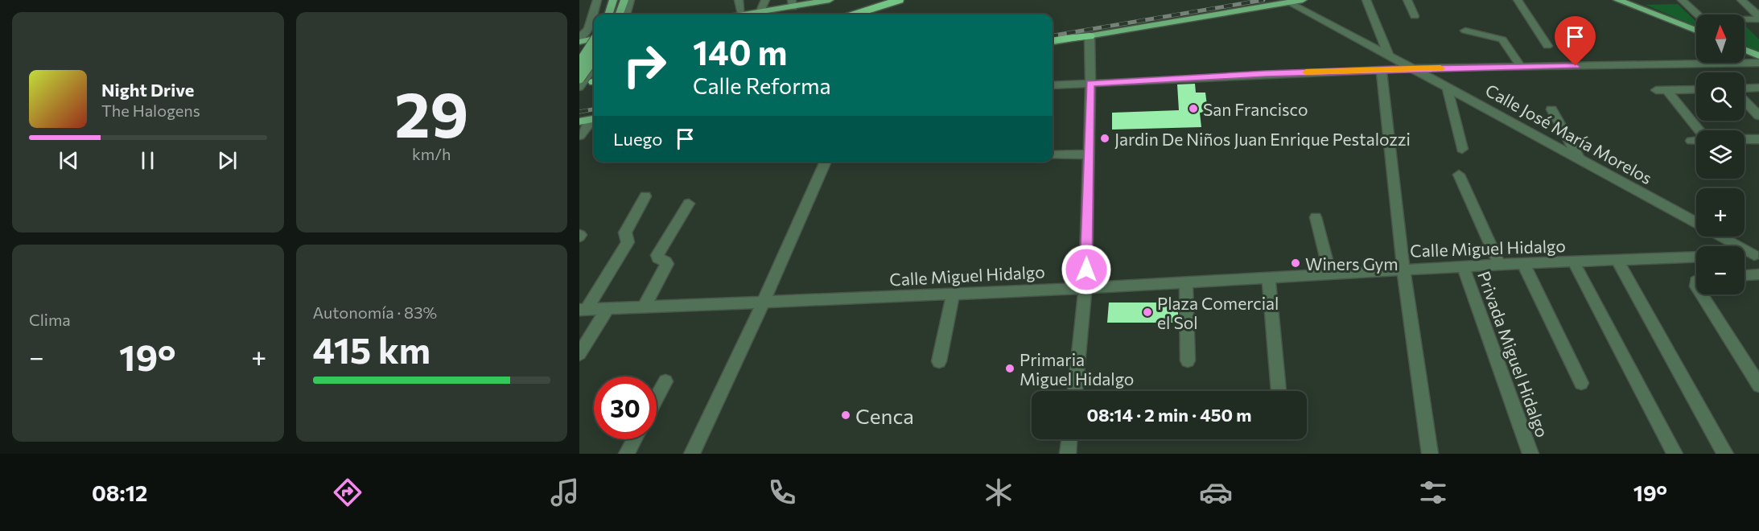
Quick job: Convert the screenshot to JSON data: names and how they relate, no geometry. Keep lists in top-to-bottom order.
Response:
{
  "streets": {
    "street": ["Calle José María Morelos", "Calle Miguel Hidalgo", "Privada Miguel Hidalgo"]
  },
  "crossings": [
    ["Calle Miguel Hidalgo", "Privada Miguel Hidalgo"]
  ],
  "places": [
    "San Francisco",
    "Jardin De Niños Juan Enrique Pestalozzi",
    "Winers Gym",
    "Plaza Comercial el Sol",
    "Primaria Miguel Hidalgo",
    "Cenca"
  ],
  "north": "top",
  "page": {
    "tile": [
      ["29", "km/h"],
      "Clima",
      ["Autonomía · 83%", "415 km"]
    ],
    "map_buttons": ["+", "−"],
    "turn": ["140 m", "Calle Reforma"],
    "song": ["Night Drive", "The Halogens"],
    "then": "Luego",
    "heat": ["−", "19°", "+"],
    "limit": "30",
    "trip": "08:14 · 2 min · 450 m",
    "tabs": ["08:12", "19°"]
  }
}
